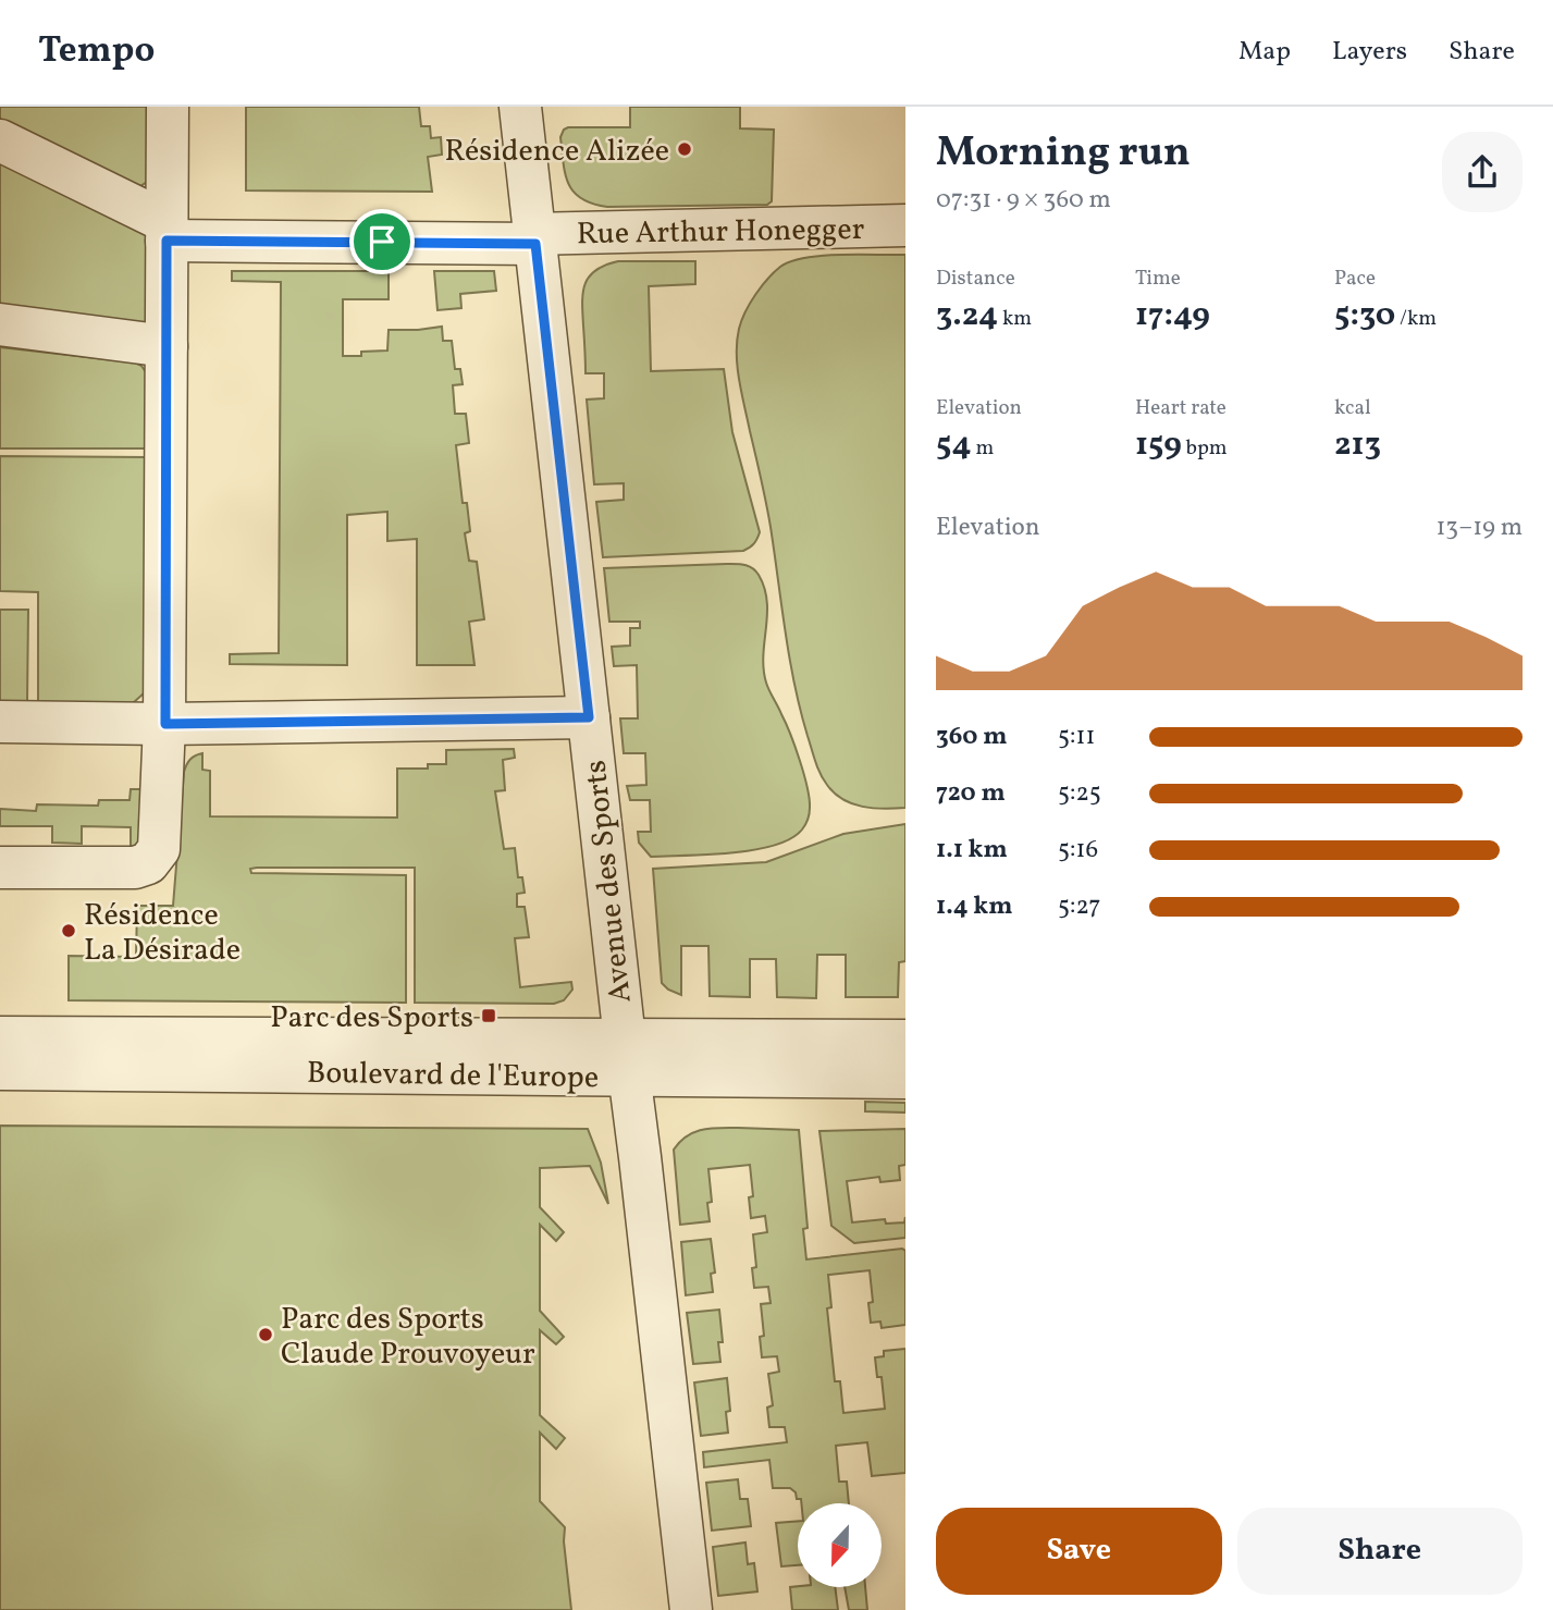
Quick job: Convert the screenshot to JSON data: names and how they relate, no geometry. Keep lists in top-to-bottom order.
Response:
{
  "streets": {
    "street": ["Rue Arthur Honegger", "Avenue des Sports", "Boulevard de l'Europe"]
  },
  "crossings": [
    ["Rue Arthur Honegger", "Avenue des Sports"],
    ["Avenue des Sports", "Boulevard de l'Europe"]
  ],
  "places": {
    "other": ["Résidence Alizée", "Résidence La Désirade", "Parc des Sports Claude Prouvoyeur"],
    "transit": ["Parc des Sports"]
  },
  "north": "bottom",
  "page": {
    "header": "Tempo",
    "nav": ["Map", "Layers", "Share"],
    "heading": ["Morning run", "07:31 · 9 × 360 m"],
    "stats": [
      ["Distance", "3.24 km"],
      ["Time", "17:49"],
      ["Pace", "5:30 /km"],
      ["Elevation", "54 m"],
      ["Heart rate", "159 bpm"],
      ["kcal", "213"]
    ],
    "chart": ["Elevation", "13–19 m"],
    "list": [
      {
        "name": "360 m",
        "note": "5:11"
      },
      {
        "name": "720 m",
        "note": "5:25"
      },
      {
        "name": "1.1 km",
        "note": "5:16"
      },
      {
        "name": "1.4 km",
        "note": "5:27"
      }
    ],
    "buttons": ["Save", "Share"]
  }
}
